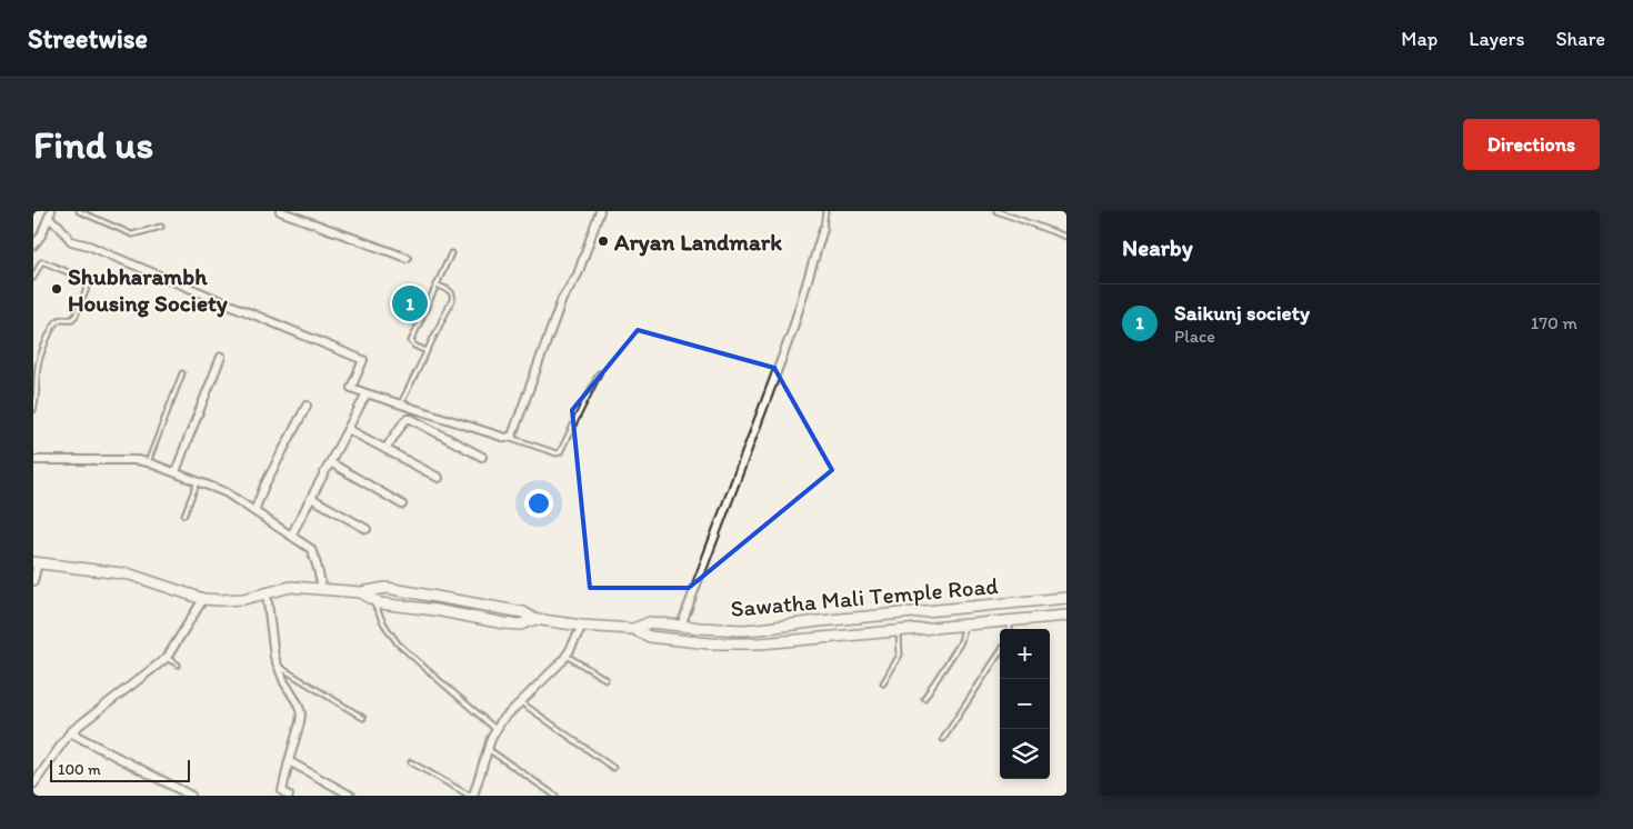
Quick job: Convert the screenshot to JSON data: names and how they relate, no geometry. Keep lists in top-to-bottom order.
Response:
{
  "streets": {
    "street": ["Sawatha Mali Temple Road"]
  },
  "places": ["Aryan Landmark", "Shubharambh Housing Society"],
  "scale_bar": "100 m",
  "page": {
    "header": "Streetwise",
    "nav": ["Map", "Layers", "Share"],
    "buttons": "Directions",
    "title": "Find us",
    "heading": "Nearby",
    "pins": "1",
    "list": [
      {
        "mark": "1",
        "name": "Saikunj society",
        "note": "Place",
        "value": "170 m"
      }
    ],
    "map_buttons": ["+", "−"],
    "scale": "100 m"
  }
}
